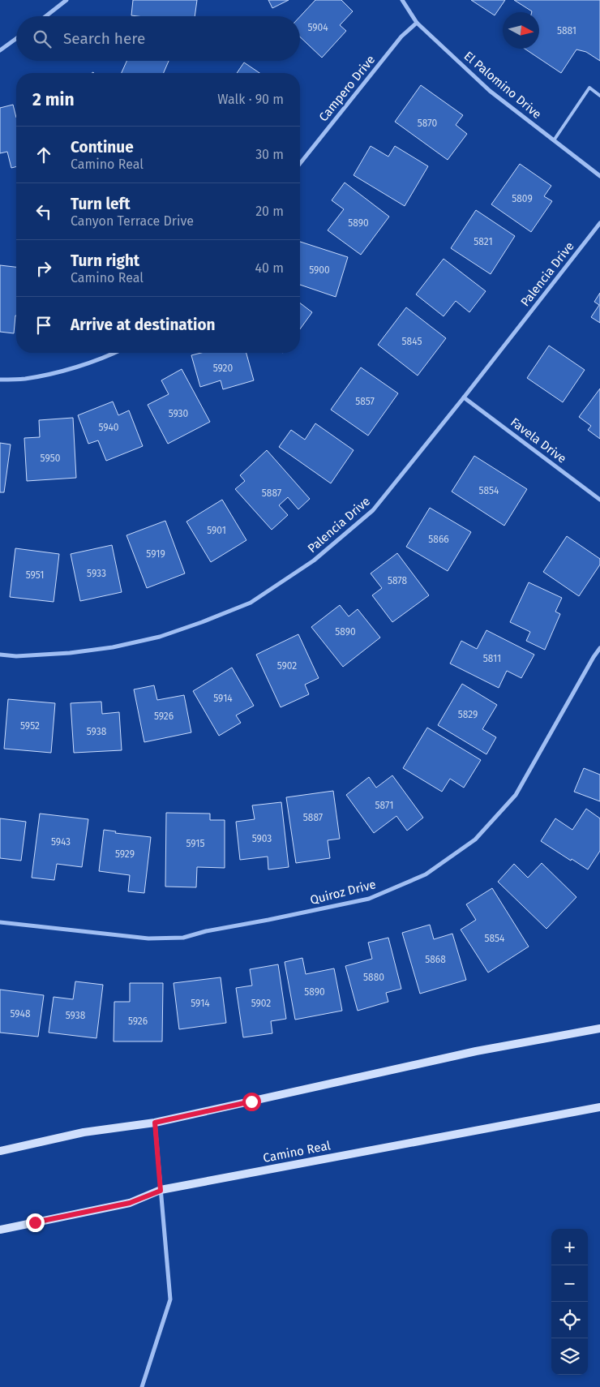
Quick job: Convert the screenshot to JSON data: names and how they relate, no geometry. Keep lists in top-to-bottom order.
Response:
{
  "streets": {
    "main road": ["Camino Real"],
    "street": [
      "El Palomino Drive",
      "Campero Drive",
      "Palencia Drive",
      "Favela Drive",
      "Quiroz Drive"
    ]
  },
  "crossings": [
    ["El Palomino Drive", "Campero Drive"],
    ["Palencia Drive", "Favela Drive"]
  ],
  "house_numbers": [
    "5904",
    "5881",
    "5870",
    "5809",
    "5890",
    "5821",
    "5900",
    "5845",
    "5920",
    "5857",
    "5930",
    "5940",
    "5950",
    "5854",
    "5887",
    "5901",
    "5866",
    "5919",
    "5933",
    "5951",
    "5878",
    "5890",
    "5811",
    "5902",
    "5914",
    "5829",
    "5926",
    "5952",
    "5938",
    "5871",
    "5887",
    "5903",
    "5943",
    "5915",
    "5929",
    "5854",
    "5868",
    "5880",
    "5890",
    "5914",
    "5902",
    "5948",
    "5938",
    "5926"
  ],
  "north": "right",
  "page": {
    "search": "Search here",
    "heading": ["2 min", "Walk · 90 m"],
    "list": [
      ["Continue", "Camino Real", "30 m"],
      ["Turn left", "Canyon Terrace Drive", "20 m"],
      ["Turn right", "Camino Real", "40 m"],
      "Arrive at destination"
    ],
    "map_buttons": ["+", "−"]
  }
}
